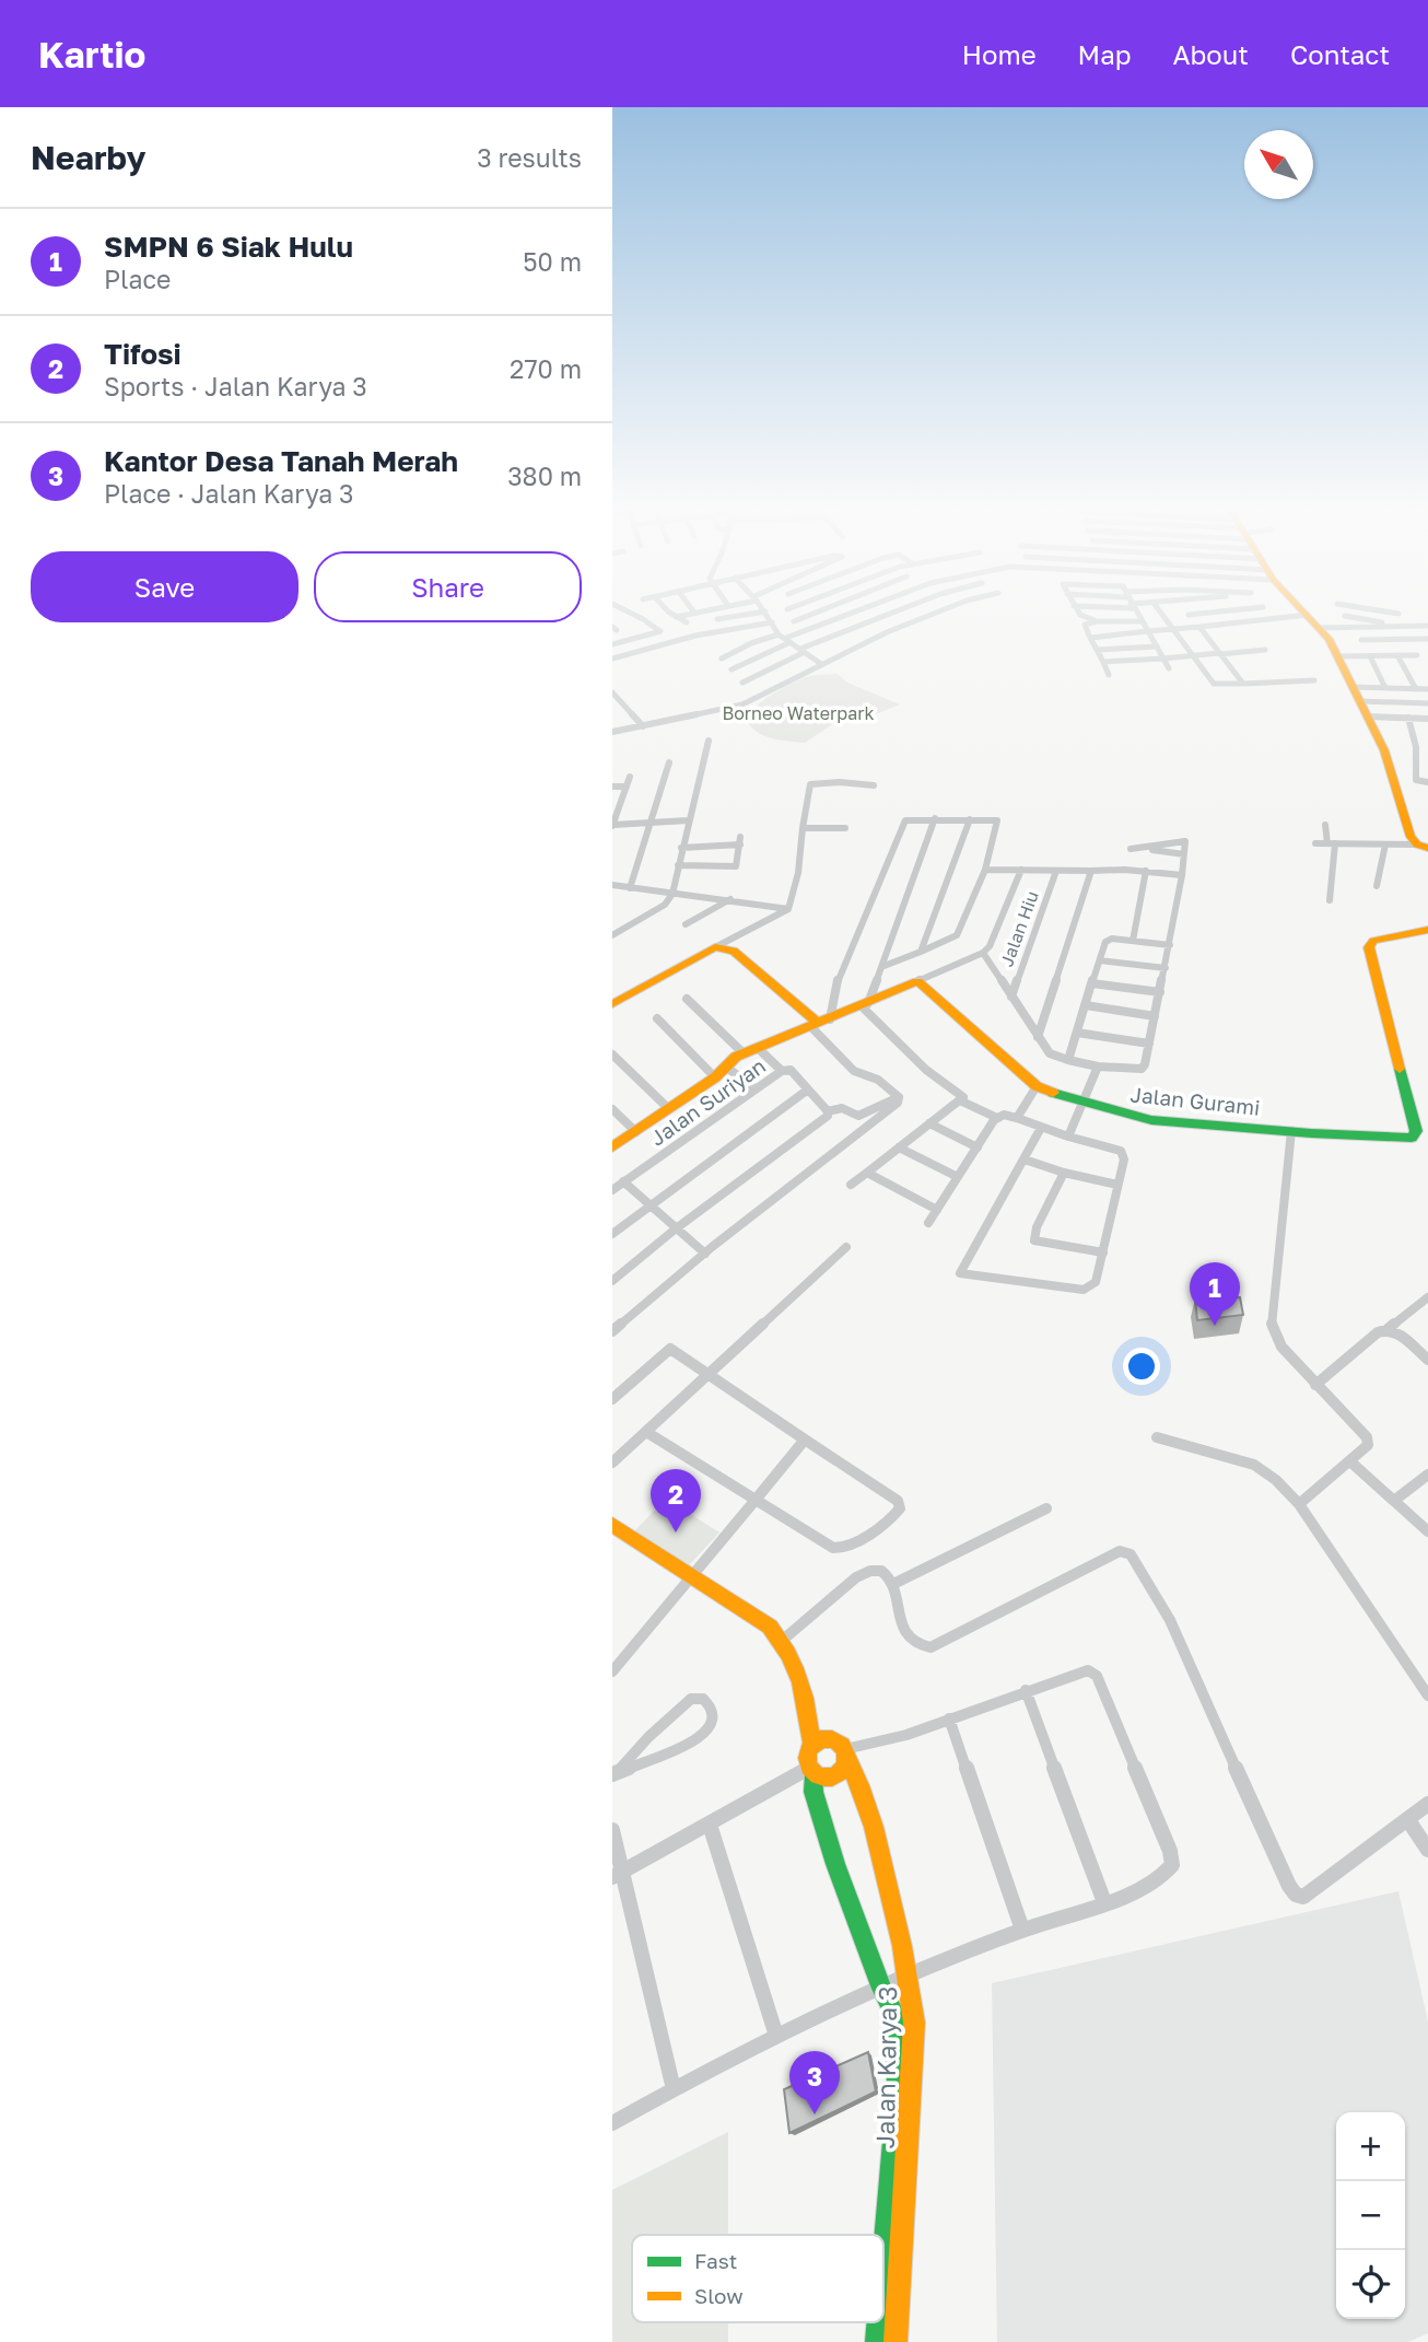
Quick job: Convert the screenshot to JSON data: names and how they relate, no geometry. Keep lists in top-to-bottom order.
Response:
{
  "streets": {
    "street": [
      "Jalan Hiu",
      "Jalan Gurami",
      "Jalan Suriyan",
      "Jalan Karya 3"
    ]
  },
  "parks": ["Borneo Waterpark"],
  "legend": ["Fast", "Slow"],
  "north": "top left",
  "page": {
    "header": "Kartio",
    "nav": [
      "Home",
      "Map",
      "About",
      "Contact"
    ],
    "heading": ["Nearby", "3 results"],
    "list": [
      {
        "mark": "1",
        "name": "SMPN 6 Siak Hulu",
        "note": "Place",
        "value": "50 m"
      },
      {
        "mark": "2",
        "name": "Tifosi",
        "note": "Sports · Jalan Karya 3",
        "value": "270 m"
      },
      {
        "mark": "3",
        "name": "Kantor Desa Tanah Merah",
        "note": "Place · Jalan Karya 3",
        "value": "380 m"
      }
    ],
    "buttons": ["Save", "Share"],
    "pins": ["1", "2", "3"],
    "map_buttons": ["+", "−"]
  }
}
